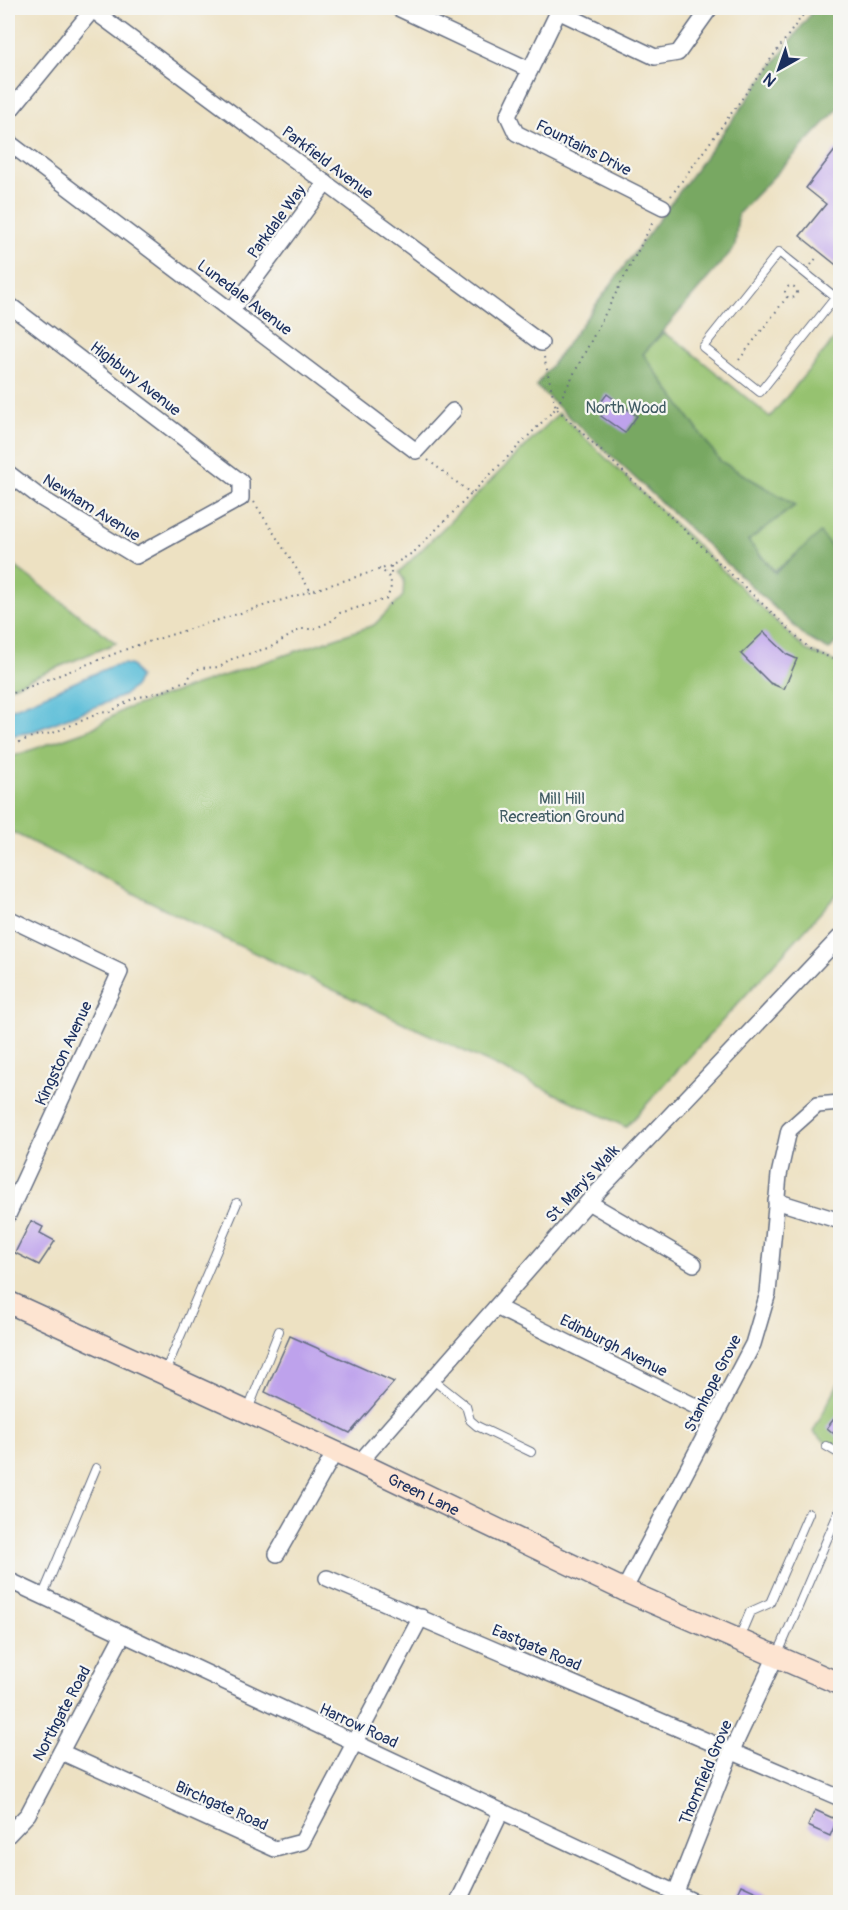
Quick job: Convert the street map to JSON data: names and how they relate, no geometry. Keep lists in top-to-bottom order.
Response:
{
  "streets": {
    "street": [
      "Fountains Drive",
      "Parkfield Avenue",
      "Parkdale Way",
      "Lunedale Avenue",
      "Highbury Avenue",
      "Newham Avenue",
      "Kingston Avenue",
      "St. Mary's Walk",
      "Edinburgh Avenue",
      "Stanhope Grove",
      "Green Lane",
      "Eastgate Road",
      "Northgate Road",
      "Harrow Road",
      "Thornfield Grove",
      "Birchgate Road"
    ]
  },
  "crossings": [
    ["Parkfield Avenue", "Parkdale Way"],
    ["Parkdale Way", "Lunedale Avenue"],
    ["Highbury Avenue", "Newham Avenue"],
    ["St. Mary's Walk", "Edinburgh Avenue"],
    ["St. Mary's Walk", "Green Lane"],
    ["Edinburgh Avenue", "Stanhope Grove"],
    ["Stanhope Grove", "Green Lane"],
    ["Green Lane", "Thornfield Grove"],
    ["Eastgate Road", "Thornfield Grove"],
    ["Eastgate Road", "Birchgate Road"],
    ["Northgate Road", "Harrow Road"],
    ["Northgate Road", "Birchgate Road"],
    ["Harrow Road", "Thornfield Grove"],
    ["Harrow Road", "Birchgate Road"]
  ],
  "parks": ["North Wood", "Mill Hill Recreation Ground"],
  "north": "bottom left"
}
